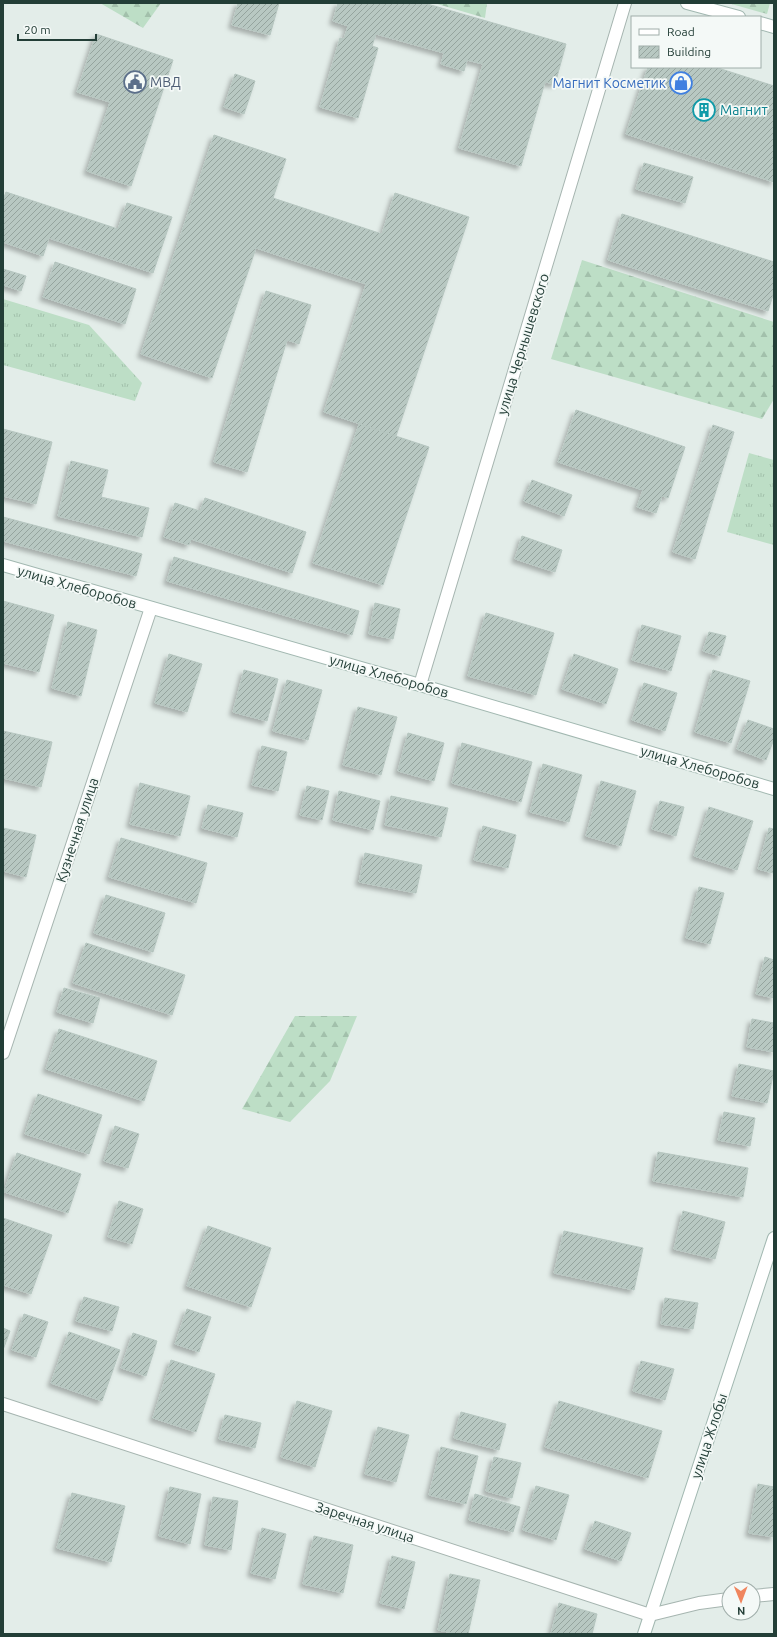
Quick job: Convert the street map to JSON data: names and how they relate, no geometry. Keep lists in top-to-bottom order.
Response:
{
  "streets": {
    "street": [
      "улица Чернышевского",
      "улица Хлеборобов",
      "Кузнечная улица",
      "улица Жлобы",
      "Заречная улица"
    ]
  },
  "crossings": [
    ["улица Чернышевского", "улица Хлеборобов"],
    ["улица Хлеборобов", "Кузнечная улица"],
    ["улица Жлобы", "Заречная улица"]
  ],
  "places": {
    "public building": ["МВД"],
    "shop": ["Магнит Косметик"],
    "building": ["Магнит"]
  },
  "legend": ["Road", "Building"],
  "scale_bar": "20 m",
  "north": "bottom"
}
